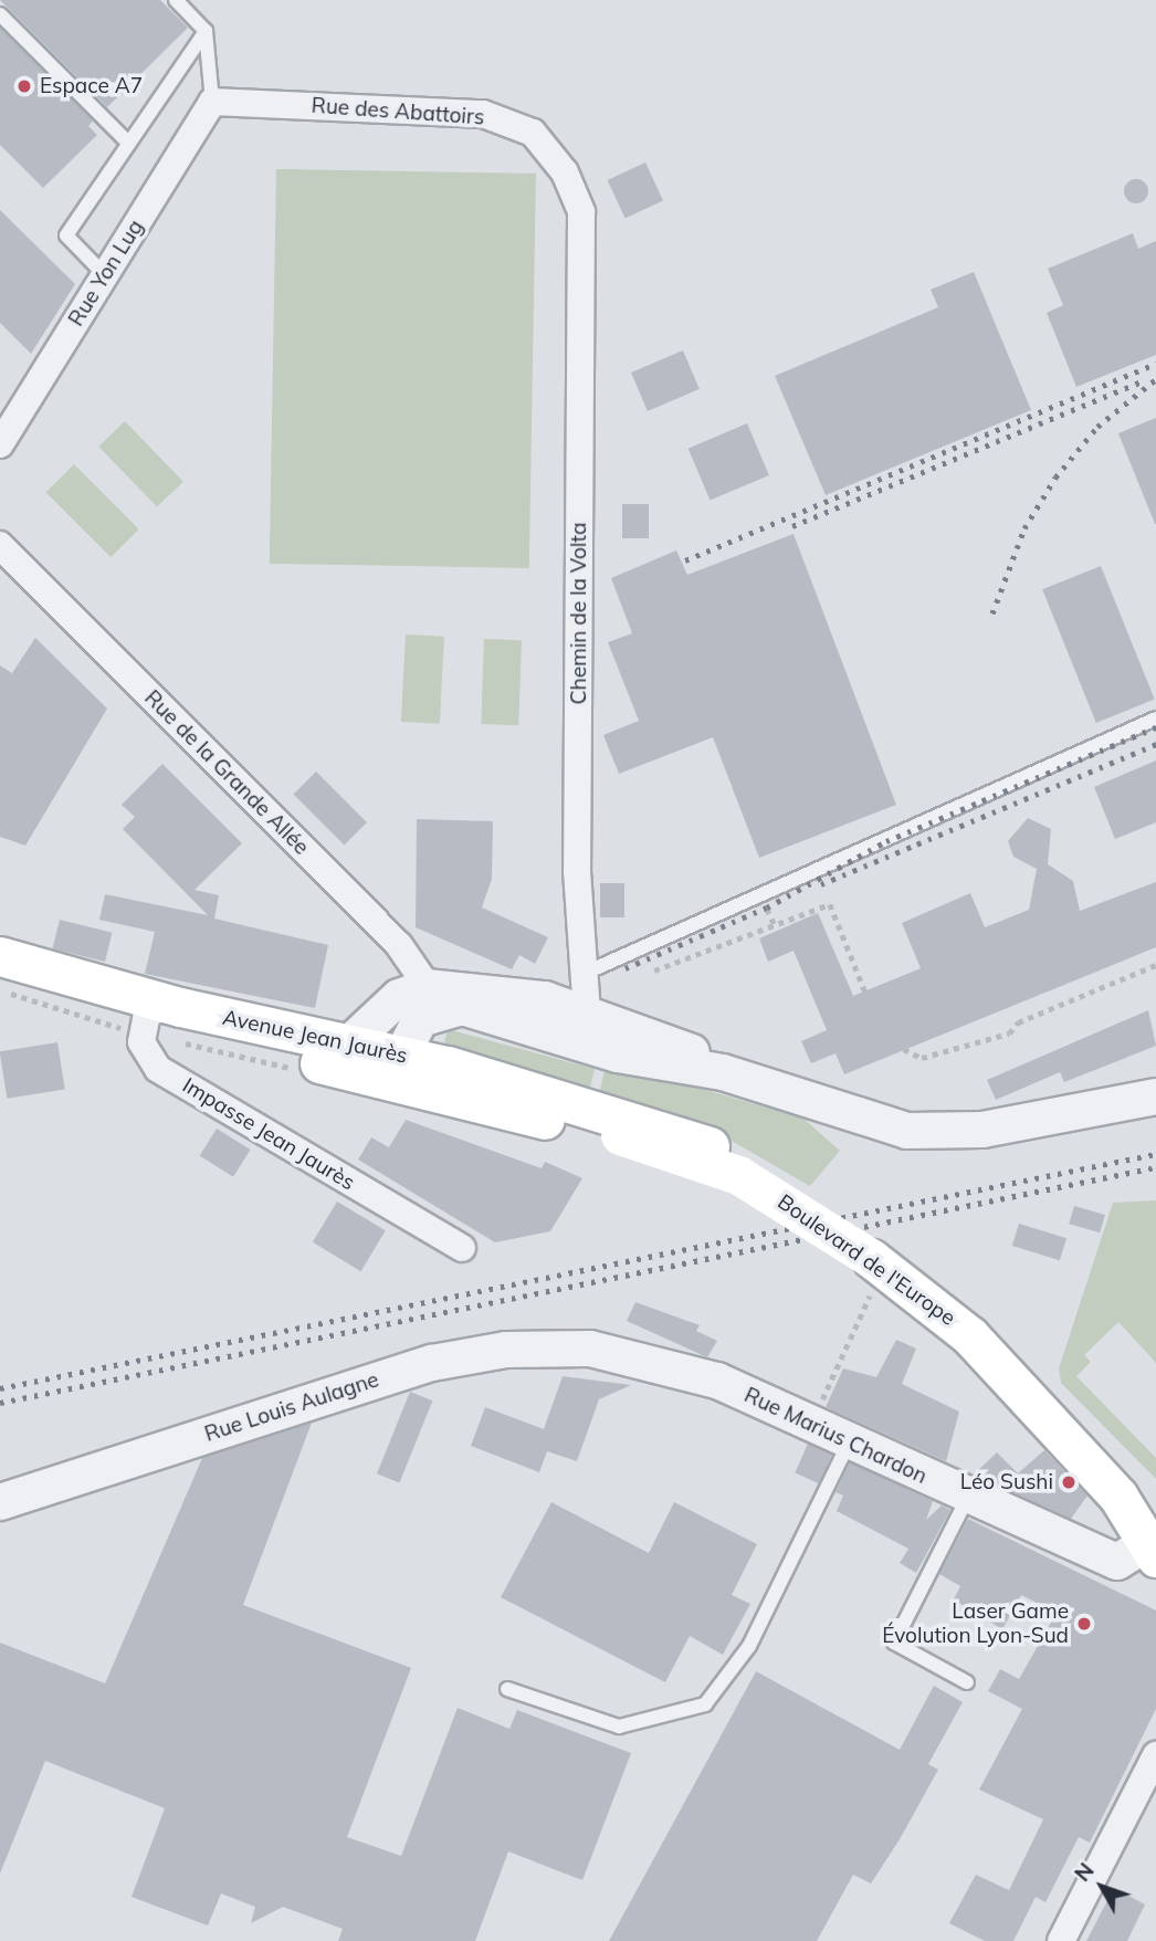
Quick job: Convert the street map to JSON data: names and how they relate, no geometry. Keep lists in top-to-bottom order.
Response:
{
  "streets": {
    "main road": ["Avenue Jean Jaurès", "Boulevard de l'Europe"],
    "street": [
      "Rue des Abattoirs",
      "Rue Yon Lug",
      "Chemin de la Volta",
      "Rue de la Grande Allée",
      "Impasse Jean Jaurès",
      "Rue Louis Aulagne",
      "Rue Marius Chardon"
    ]
  },
  "crossings": [
    ["Rue des Abattoirs", "Rue Yon Lug"],
    ["Rue des Abattoirs", "Chemin de la Volta"],
    ["Avenue Jean Jaurès", "Impasse Jean Jaurès"],
    ["Avenue Jean Jaurès", "Boulevard de l'Europe"],
    ["Boulevard de l'Europe", "Rue Marius Chardon"],
    ["Rue Louis Aulagne", "Rue Marius Chardon"]
  ],
  "places": ["Espace A7", "Léo Sushi", "Laser Game Évolution Lyon-Sud"],
  "north": "top left"
}
